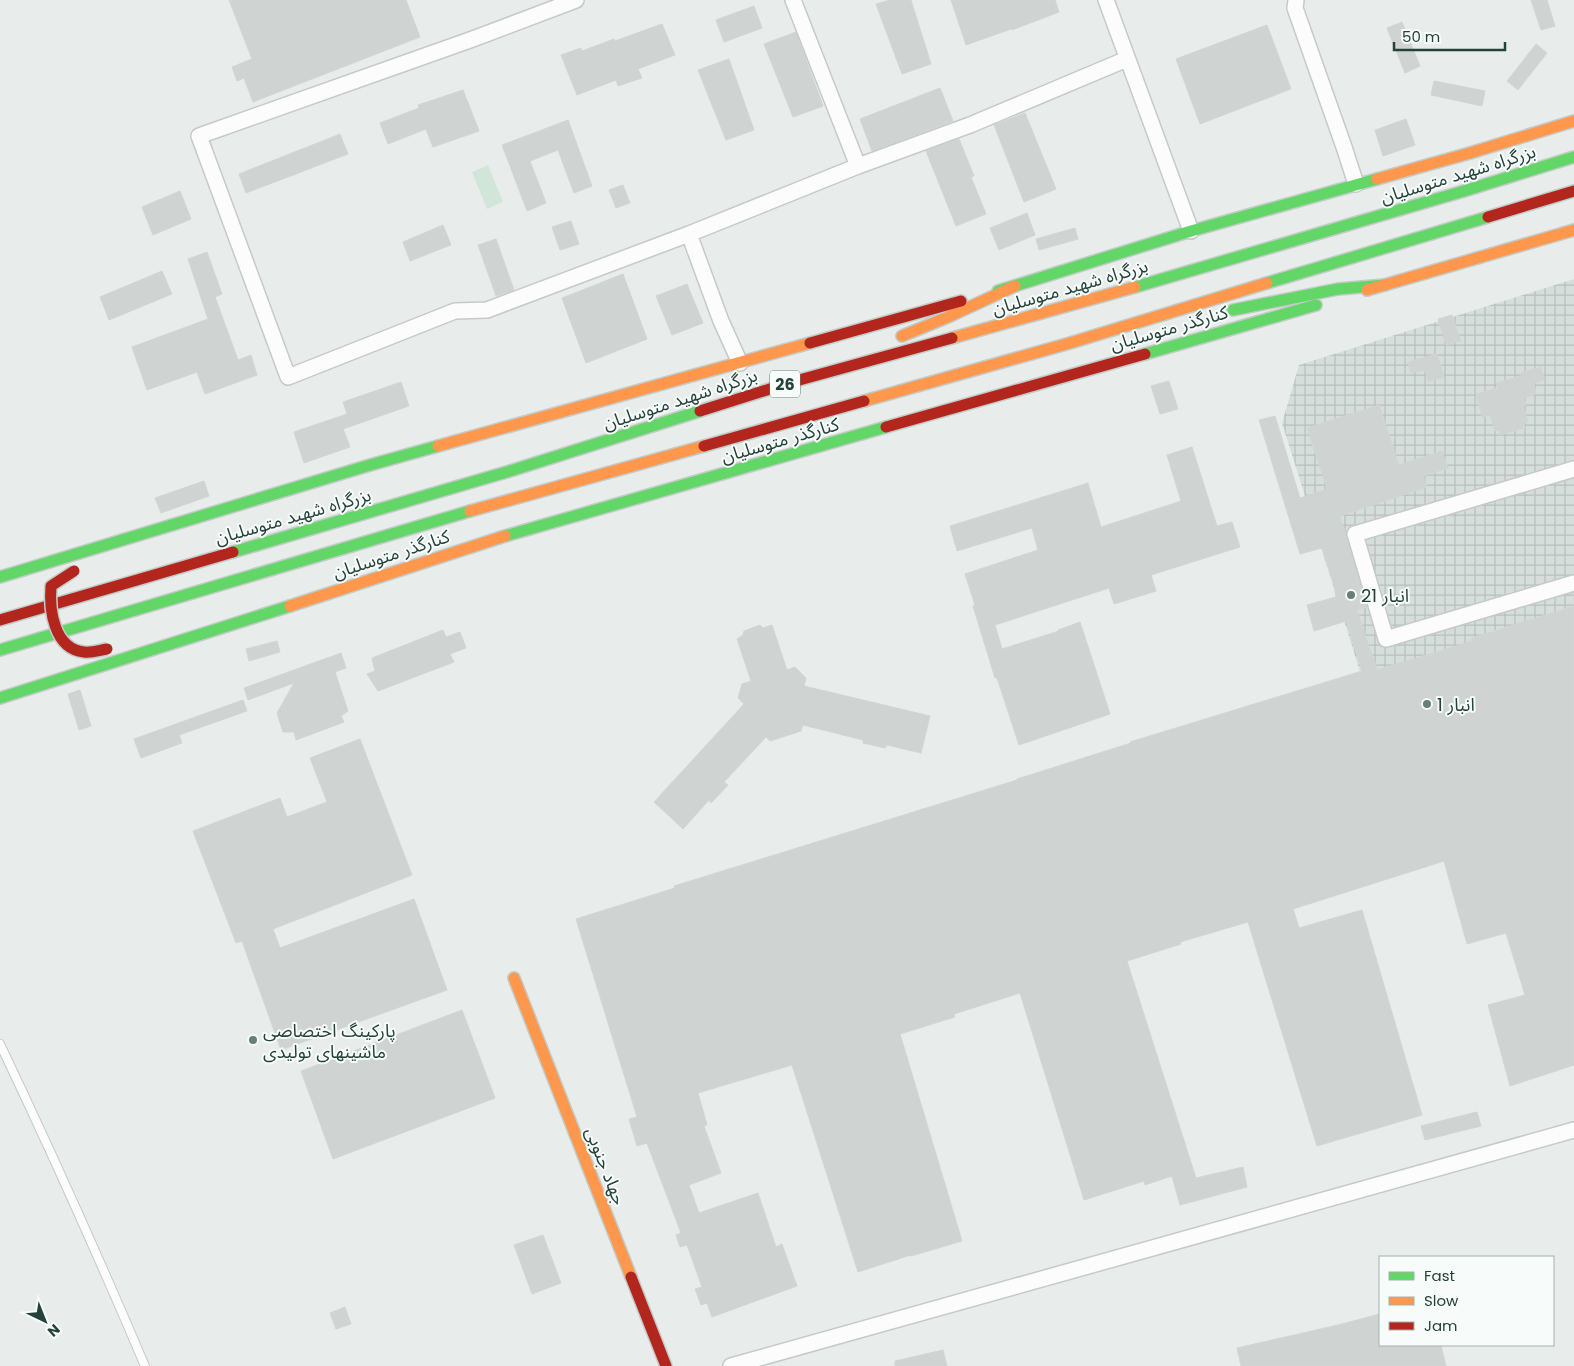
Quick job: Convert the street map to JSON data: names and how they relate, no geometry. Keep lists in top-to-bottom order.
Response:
{
  "streets": {
    "main road": [
      "بزرگراه شهید متوسلیان",
      "کنارگذر متوسلیان",
      "26",
      "جهاد جنوبی"
    ]
  },
  "places": ["انبار 21", "انبار 1", "پارکینگ اختصاصی ماشینهای تولیدی"],
  "legend": ["Fast", "Slow", "Jam"],
  "scale_bar": "50 m",
  "north": "bottom right"
}
